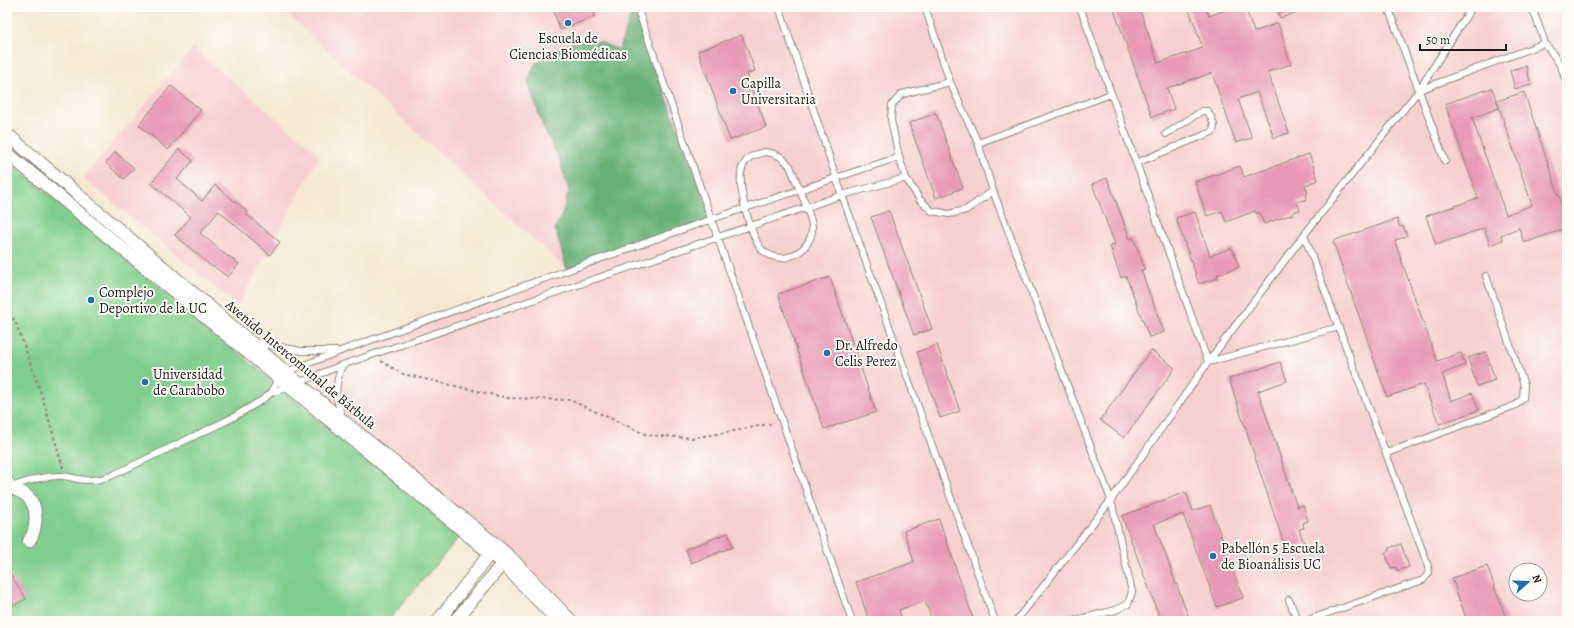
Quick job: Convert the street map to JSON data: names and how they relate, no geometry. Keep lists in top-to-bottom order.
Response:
{
  "streets": {
    "street": ["Avenido Intercomunal de Bárbula"]
  },
  "places": [
    "Escuela de Ciencias Biomédicas",
    "Capilla Universitaria",
    "Complejo Deportivo de la UC",
    "Dr. Alfredo Celis Perez",
    "Universidad de Carabobo",
    "Pabellón 5 Escuela de Bioanálisis UC"
  ],
  "scale_bar": "50 m",
  "north": "right"
}
